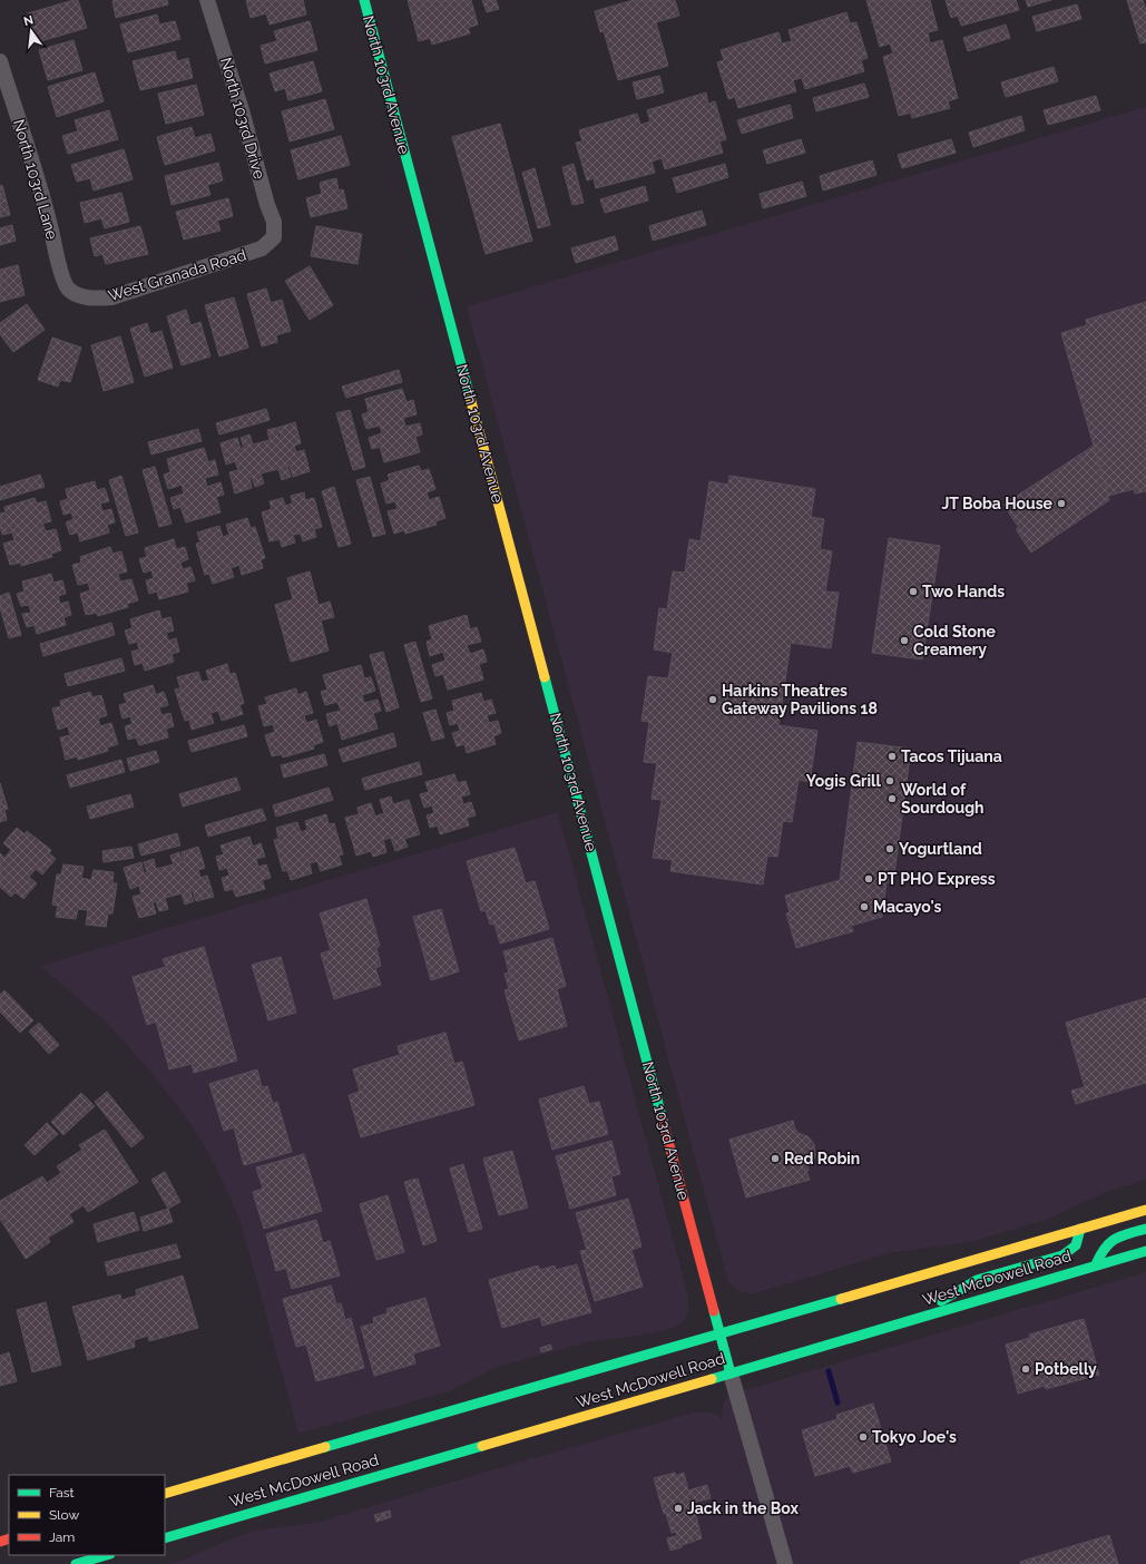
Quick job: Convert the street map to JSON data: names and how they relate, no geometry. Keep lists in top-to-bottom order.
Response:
{
  "streets": {
    "main road": ["North 103rd Avenue", "West McDowell Road"],
    "street": ["North 103rd Drive", "North 103rd Lane", "West Granada Road"]
  },
  "crossings": [
    ["North 103rd Avenue", "West McDowell Road"],
    ["North 103rd Drive", "West Granada Road"],
    ["North 103rd Lane", "West Granada Road"]
  ],
  "places": [
    "JT Boba House",
    "Two Hands",
    "Cold Stone Creamery",
    "Harkins Theatres Gateway Pavilions 18",
    "Tacos Tijuana",
    "Yogis Grill",
    "World of Sourdough",
    "Yogurtland",
    "PT PHO Express",
    "Macayo's",
    "Red Robin",
    "Potbelly",
    "Tokyo Joe's",
    "Jack in the Box"
  ],
  "legend": ["Fast", "Slow", "Jam"],
  "north": "top"
}
